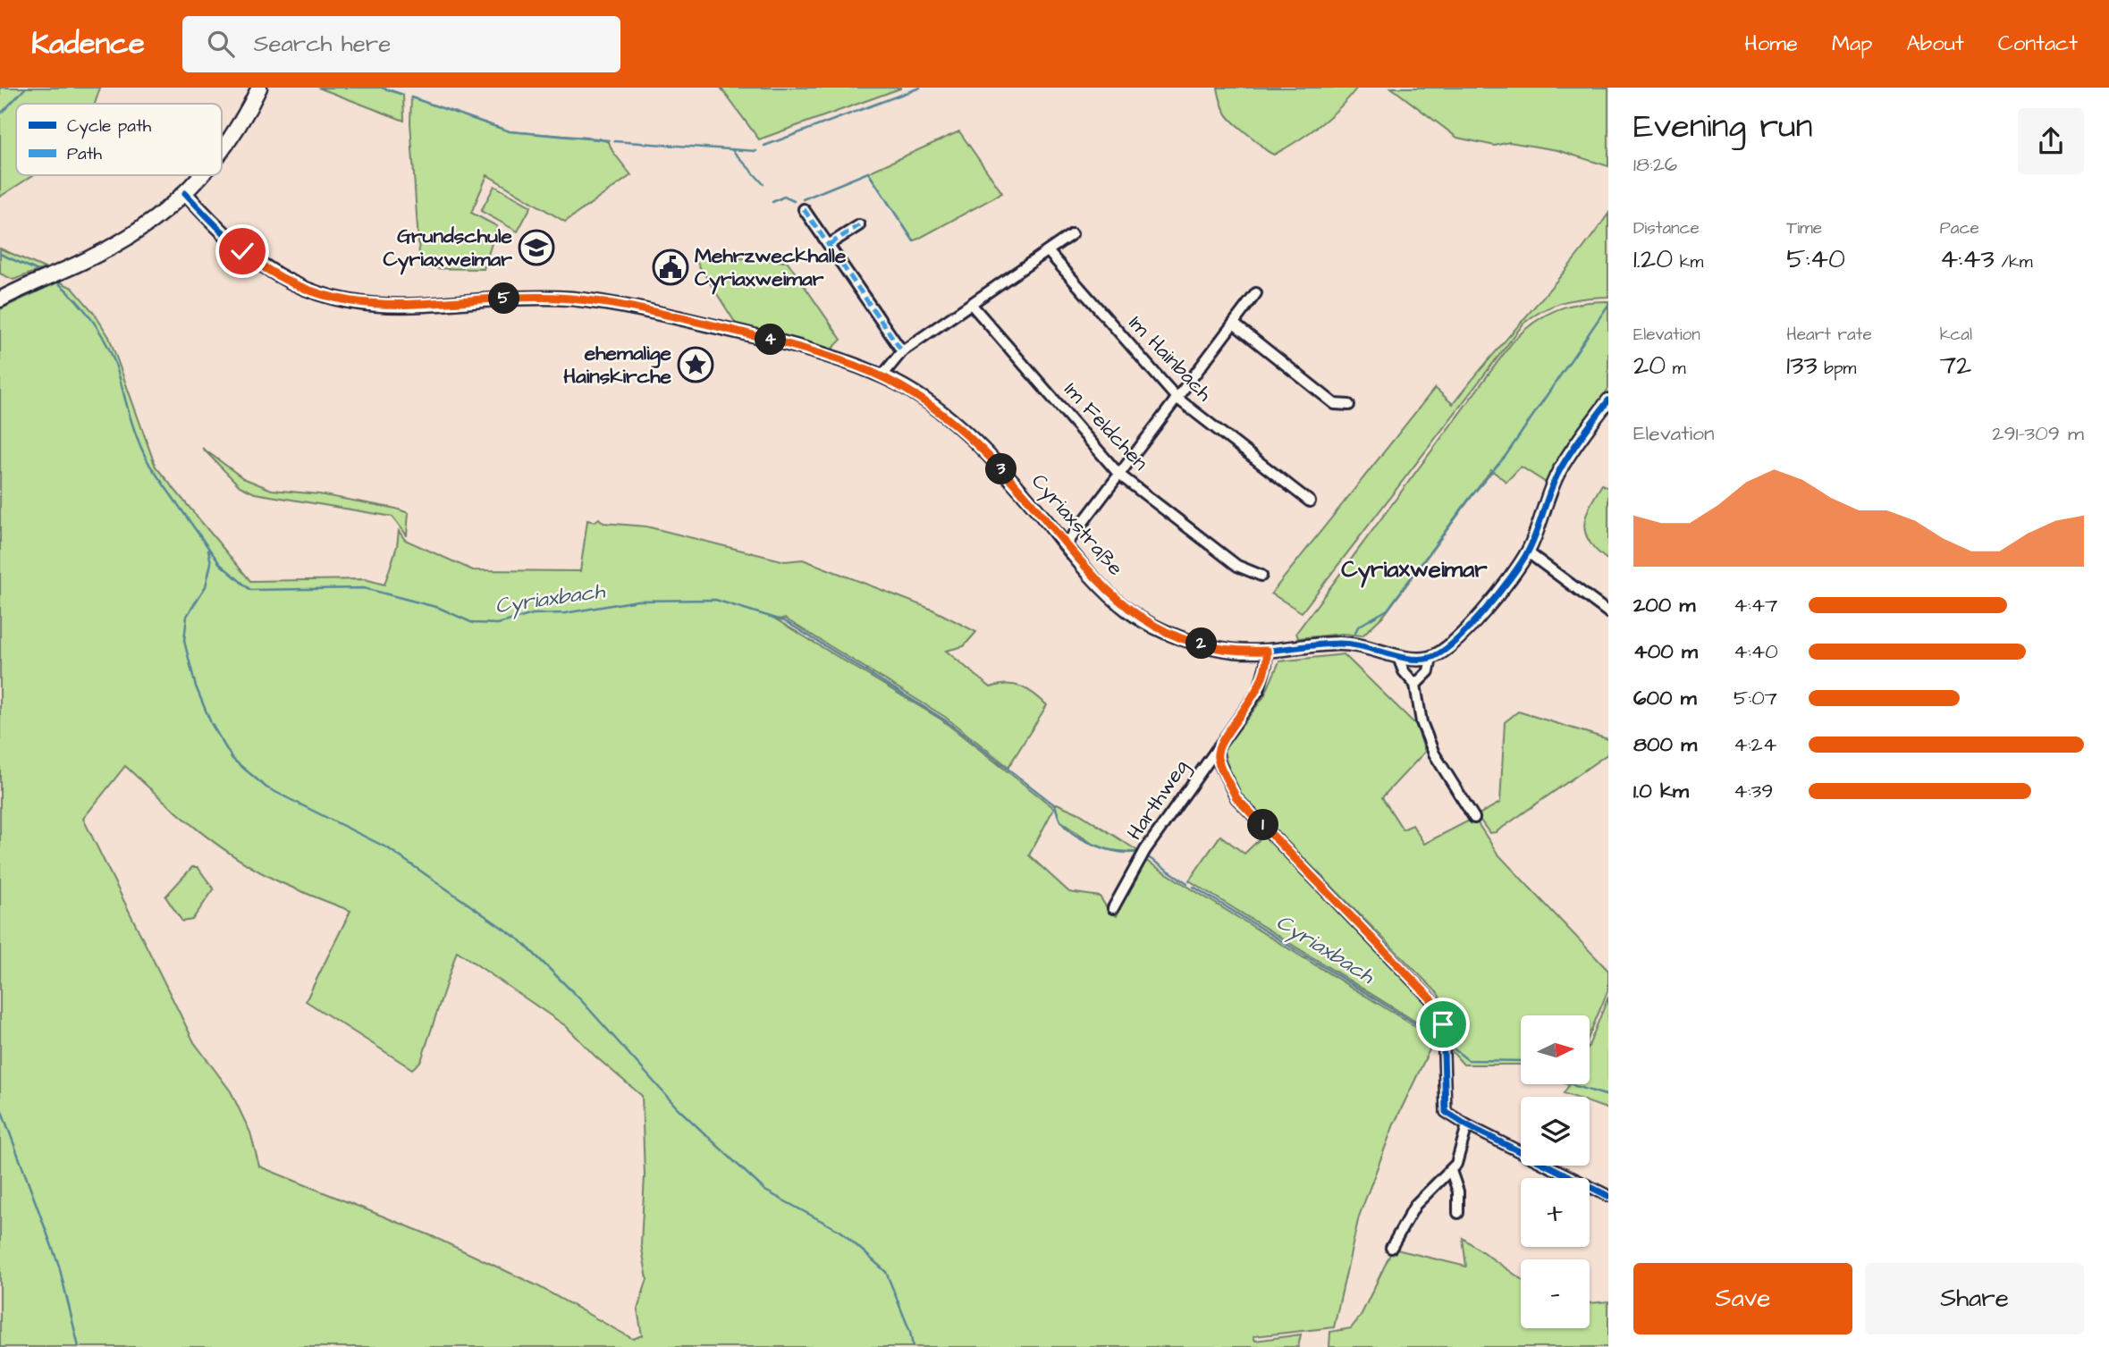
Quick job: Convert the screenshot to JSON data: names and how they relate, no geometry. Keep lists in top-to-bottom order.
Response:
{
  "streets": {
    "street": [
      "Im Hainbach",
      "Im Feldchen",
      "Cyriaxstraße",
      "Harthweg"
    ]
  },
  "crossings": [
    ["Cyriaxstraße", "Harthweg"]
  ],
  "districts": ["Cyriaxweimar"],
  "water": ["Cyriaxbach"],
  "places": {
    "school or university": ["Grundschule Cyriaxweimar"],
    "public building": ["Mehrzweckhalle Cyriaxweimar"],
    "place": ["ehemalige Hainskirche"]
  },
  "legend": ["Cycle path", "Path"],
  "north": "right",
  "page": {
    "header": "Kadence",
    "search": "Search here",
    "nav": [
      "Home",
      "Map",
      "About",
      "Contact"
    ],
    "heading": ["Evening run", "18:26"],
    "stats": [
      ["Distance", "1.20 km"],
      ["Time", "5:40"],
      ["Pace", "4:43 /km"],
      ["Elevation", "20 m"],
      ["Heart rate", "133 bpm"],
      ["kcal", "72"]
    ],
    "pins": [
      "5",
      "4",
      "3",
      "2",
      "1"
    ],
    "chart": ["Elevation", "291–309 m"],
    "list": [
      {
        "name": "200 m",
        "note": "4:47"
      },
      {
        "name": "400 m",
        "note": "4:40"
      },
      {
        "name": "600 m",
        "note": "5:07"
      },
      {
        "name": "800 m",
        "note": "4:24"
      },
      {
        "name": "1.0 km",
        "note": "4:39"
      }
    ],
    "map_buttons": ["+", "−"],
    "buttons": ["Save", "Share"]
  }
}
